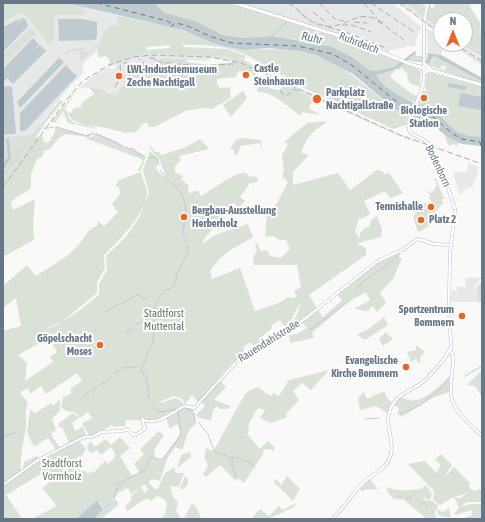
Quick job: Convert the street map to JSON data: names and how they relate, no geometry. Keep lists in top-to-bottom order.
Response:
{
  "streets": {
    "main road": ["Ruhrdeich", "Bodenborn", "Rauendahlstraße"]
  },
  "crossings": [
    ["Bodenborn", "Rauendahlstraße"]
  ],
  "water": ["Ruhr"],
  "parks": ["Stadtforst Muttental", "Stadtforst Vormholz"],
  "places": [
    "Castle Steinhausen",
    "LWL-Industriemuseum Zeche Nachtigall",
    "Biologische Station",
    "Parkplatz Nachtigallstraße",
    "Tennishalle",
    "Bergbau-Ausstellung Herberholz",
    "Platz 2",
    "Sportzentrum Bommern",
    "Göpelschacht Moses",
    "Evangelische Kirche Bommern"
  ],
  "north": "top"
}
